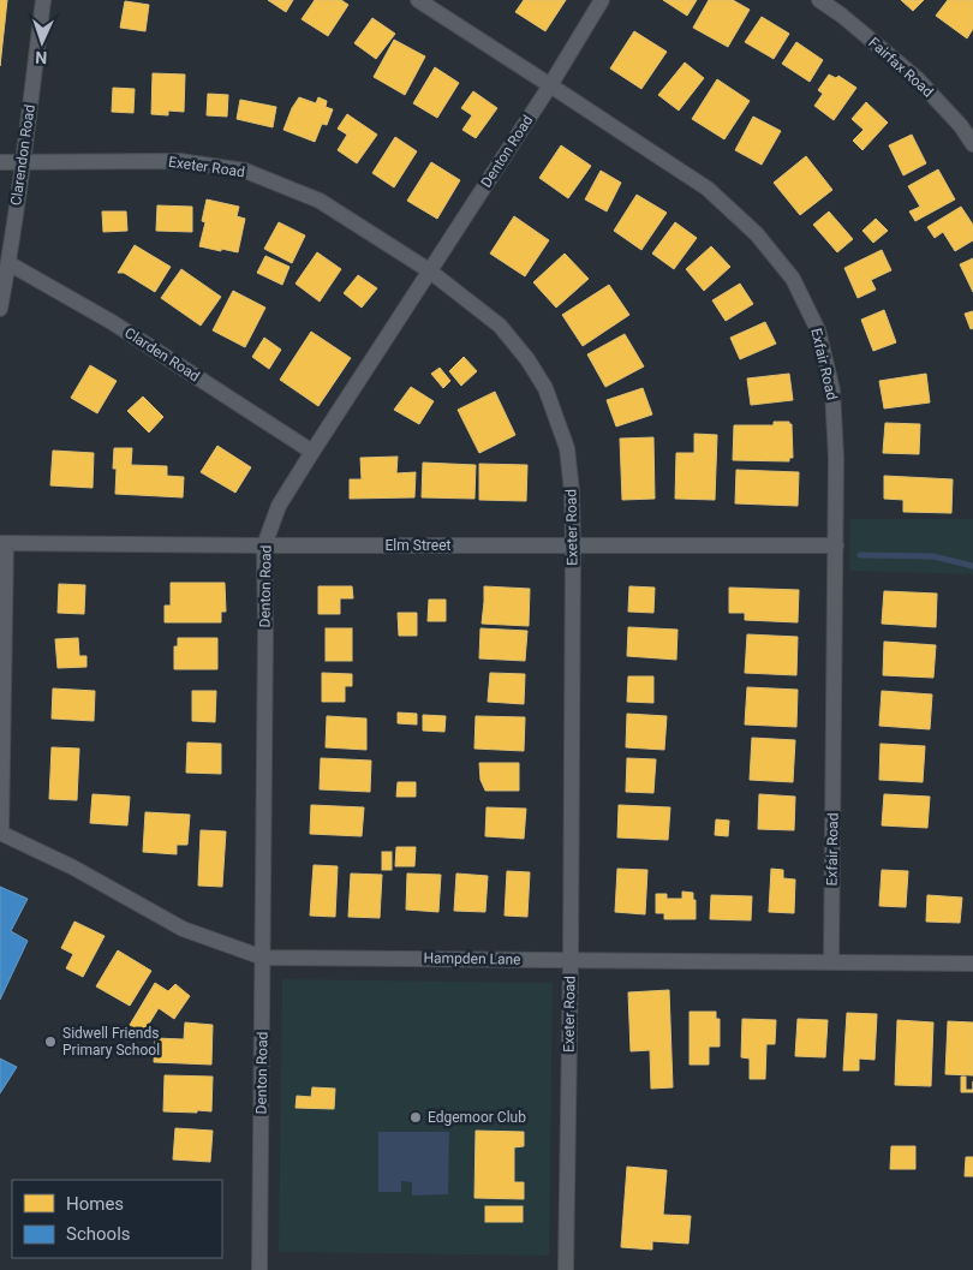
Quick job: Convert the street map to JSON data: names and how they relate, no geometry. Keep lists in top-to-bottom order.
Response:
{
  "streets": {
    "street": [
      "Fairfax Road",
      "Denton Road",
      "Clarendon Road",
      "Exeter Road",
      "Clarden Road",
      "Exfair Road",
      "Elm Street",
      "Hampden Lane"
    ]
  },
  "crossings": [
    ["Denton Road", "Exeter Road"],
    ["Denton Road", "Clarden Road"],
    ["Denton Road", "Exfair Road"],
    ["Denton Road", "Elm Street"],
    ["Denton Road", "Hampden Lane"],
    ["Clarendon Road", "Exeter Road"],
    ["Clarendon Road", "Clarden Road"],
    ["Exeter Road", "Elm Street"],
    ["Exeter Road", "Hampden Lane"],
    ["Exfair Road", "Elm Street"],
    ["Exfair Road", "Hampden Lane"]
  ],
  "places": ["Sidwell Friends Primary School", "Edgemoor Club"],
  "legend": ["Homes", "Schools"],
  "north": "bottom"
}
